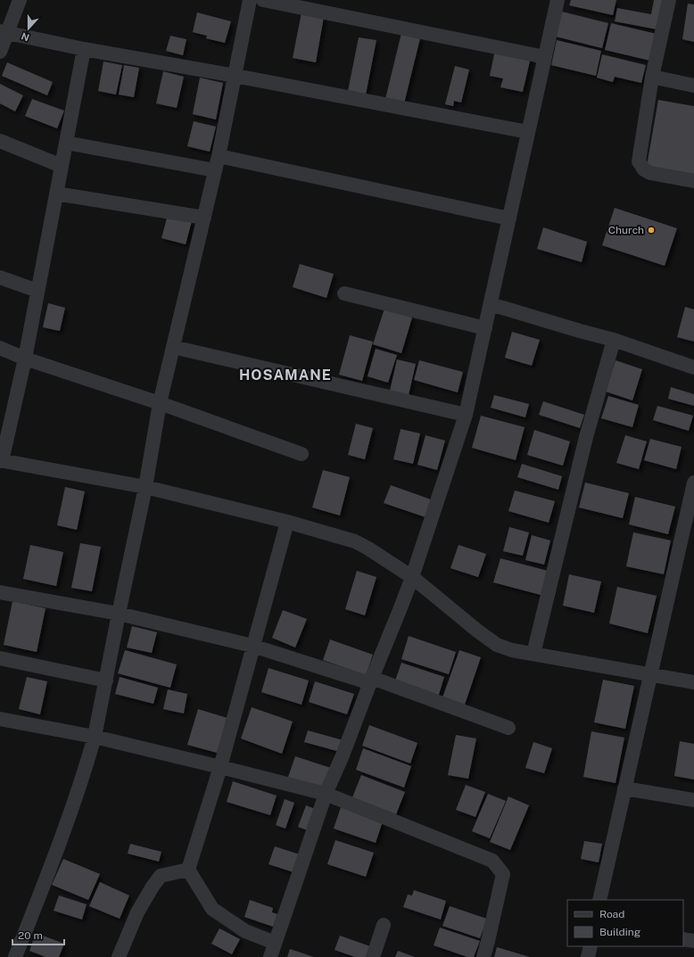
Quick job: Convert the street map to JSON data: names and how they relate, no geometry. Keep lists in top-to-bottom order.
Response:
{
  "districts": ["HOSAMANE"],
  "places": ["Church"],
  "legend": ["Road", "Building"],
  "scale_bar": "20 m",
  "north": "bottom"
}
